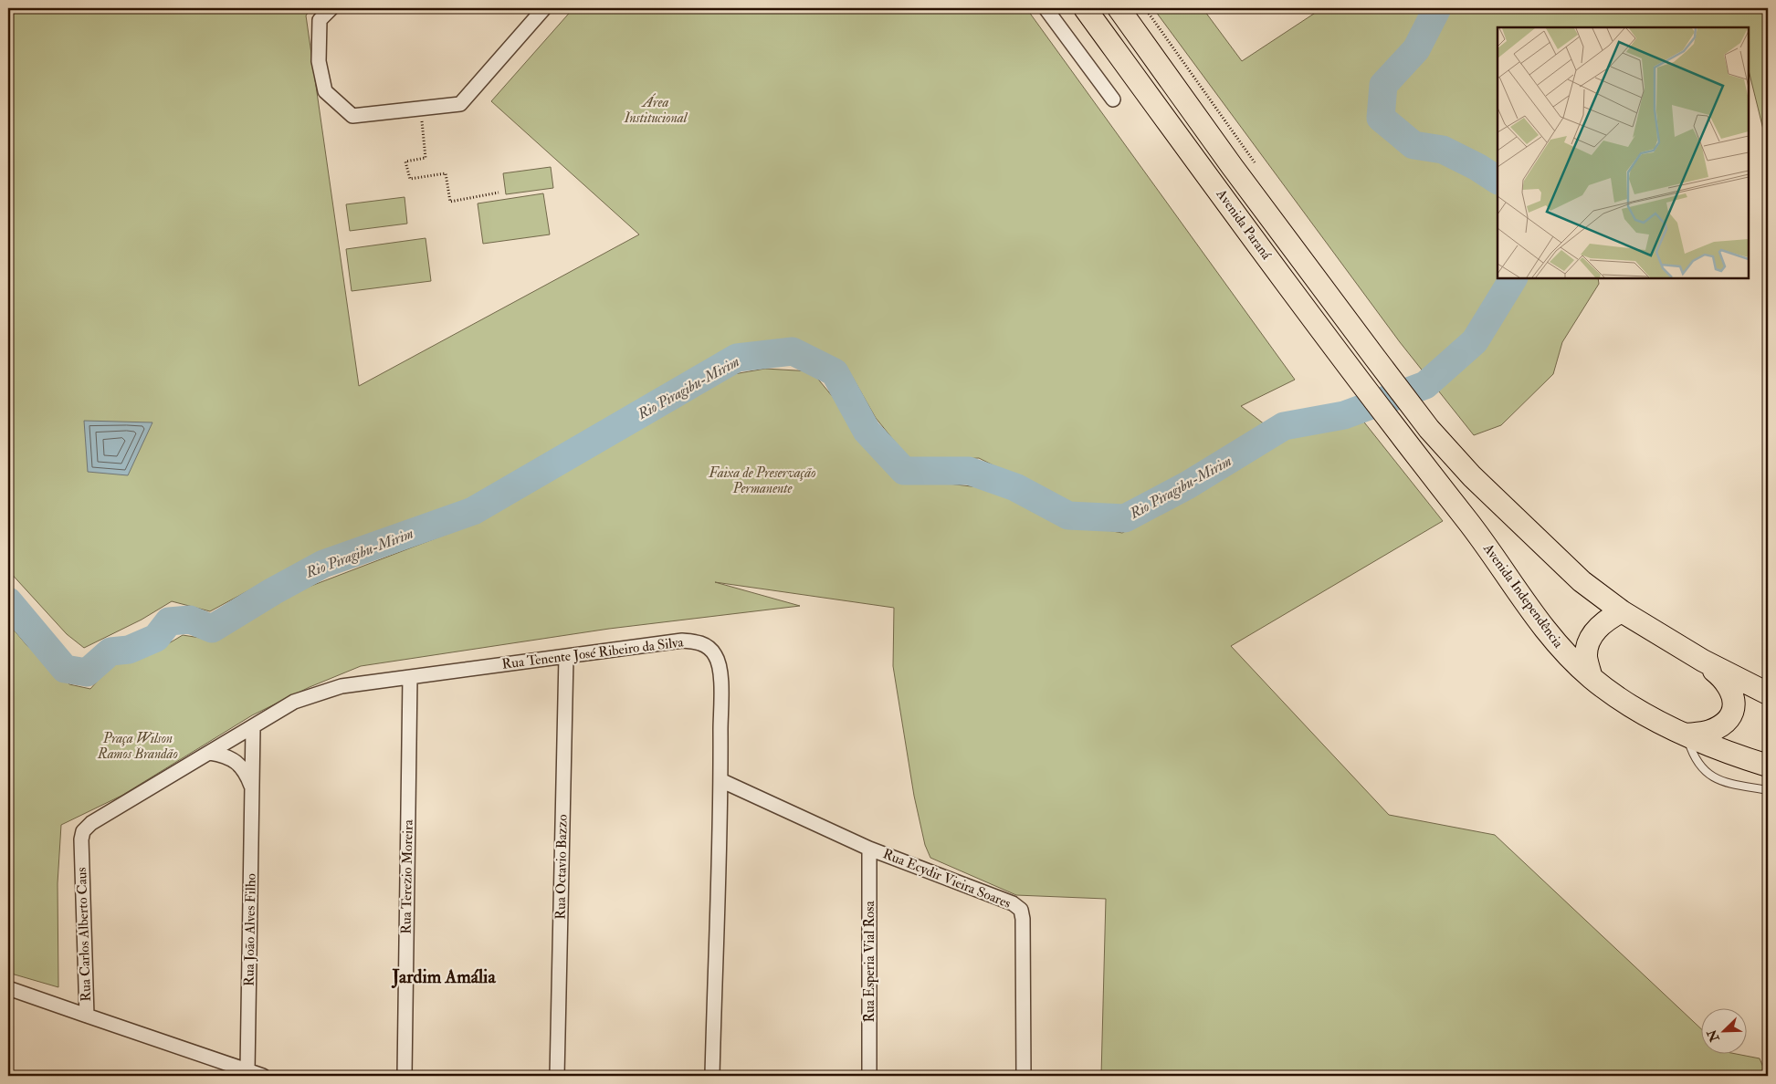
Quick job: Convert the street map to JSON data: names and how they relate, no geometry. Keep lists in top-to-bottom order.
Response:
{
  "streets": {
    "main road": ["Avenida Paraná", "Avenida Independência"],
    "street": [
      "Rua Tenente José Ribeiro da Silva",
      "Rua Octavio Bazzo",
      "Rua Terezio Moreira",
      "Rua Ecydir Vieira Soares",
      "Rua João Alves Filho",
      "Rua Carlos Alberto Caus",
      "Rua Esperia Vial Rosa"
    ]
  },
  "crossings": [
    ["Avenida Paraná", "Avenida Independência"],
    ["Rua Tenente José Ribeiro da Silva", "Rua Octavio Bazzo"],
    ["Rua Tenente José Ribeiro da Silva", "Rua Terezio Moreira"],
    ["Rua Tenente José Ribeiro da Silva", "Rua Ecydir Vieira Soares"],
    ["Rua Tenente José Ribeiro da Silva", "Rua João Alves Filho"],
    ["Rua Tenente José Ribeiro da Silva", "Rua Carlos Alberto Caus"],
    ["Rua Ecydir Vieira Soares", "Rua Esperia Vial Rosa"],
    ["Rua João Alves Filho", "Rua Carlos Alberto Caus"]
  ],
  "districts": ["Jardim Amália"],
  "water": ["Rio Piragibu-Mirim"],
  "parks": ["Área Institucional", "Faixa de Preservação Permanente", "Praça Wilson Ramos Brandão"],
  "north": "bottom left"
}
